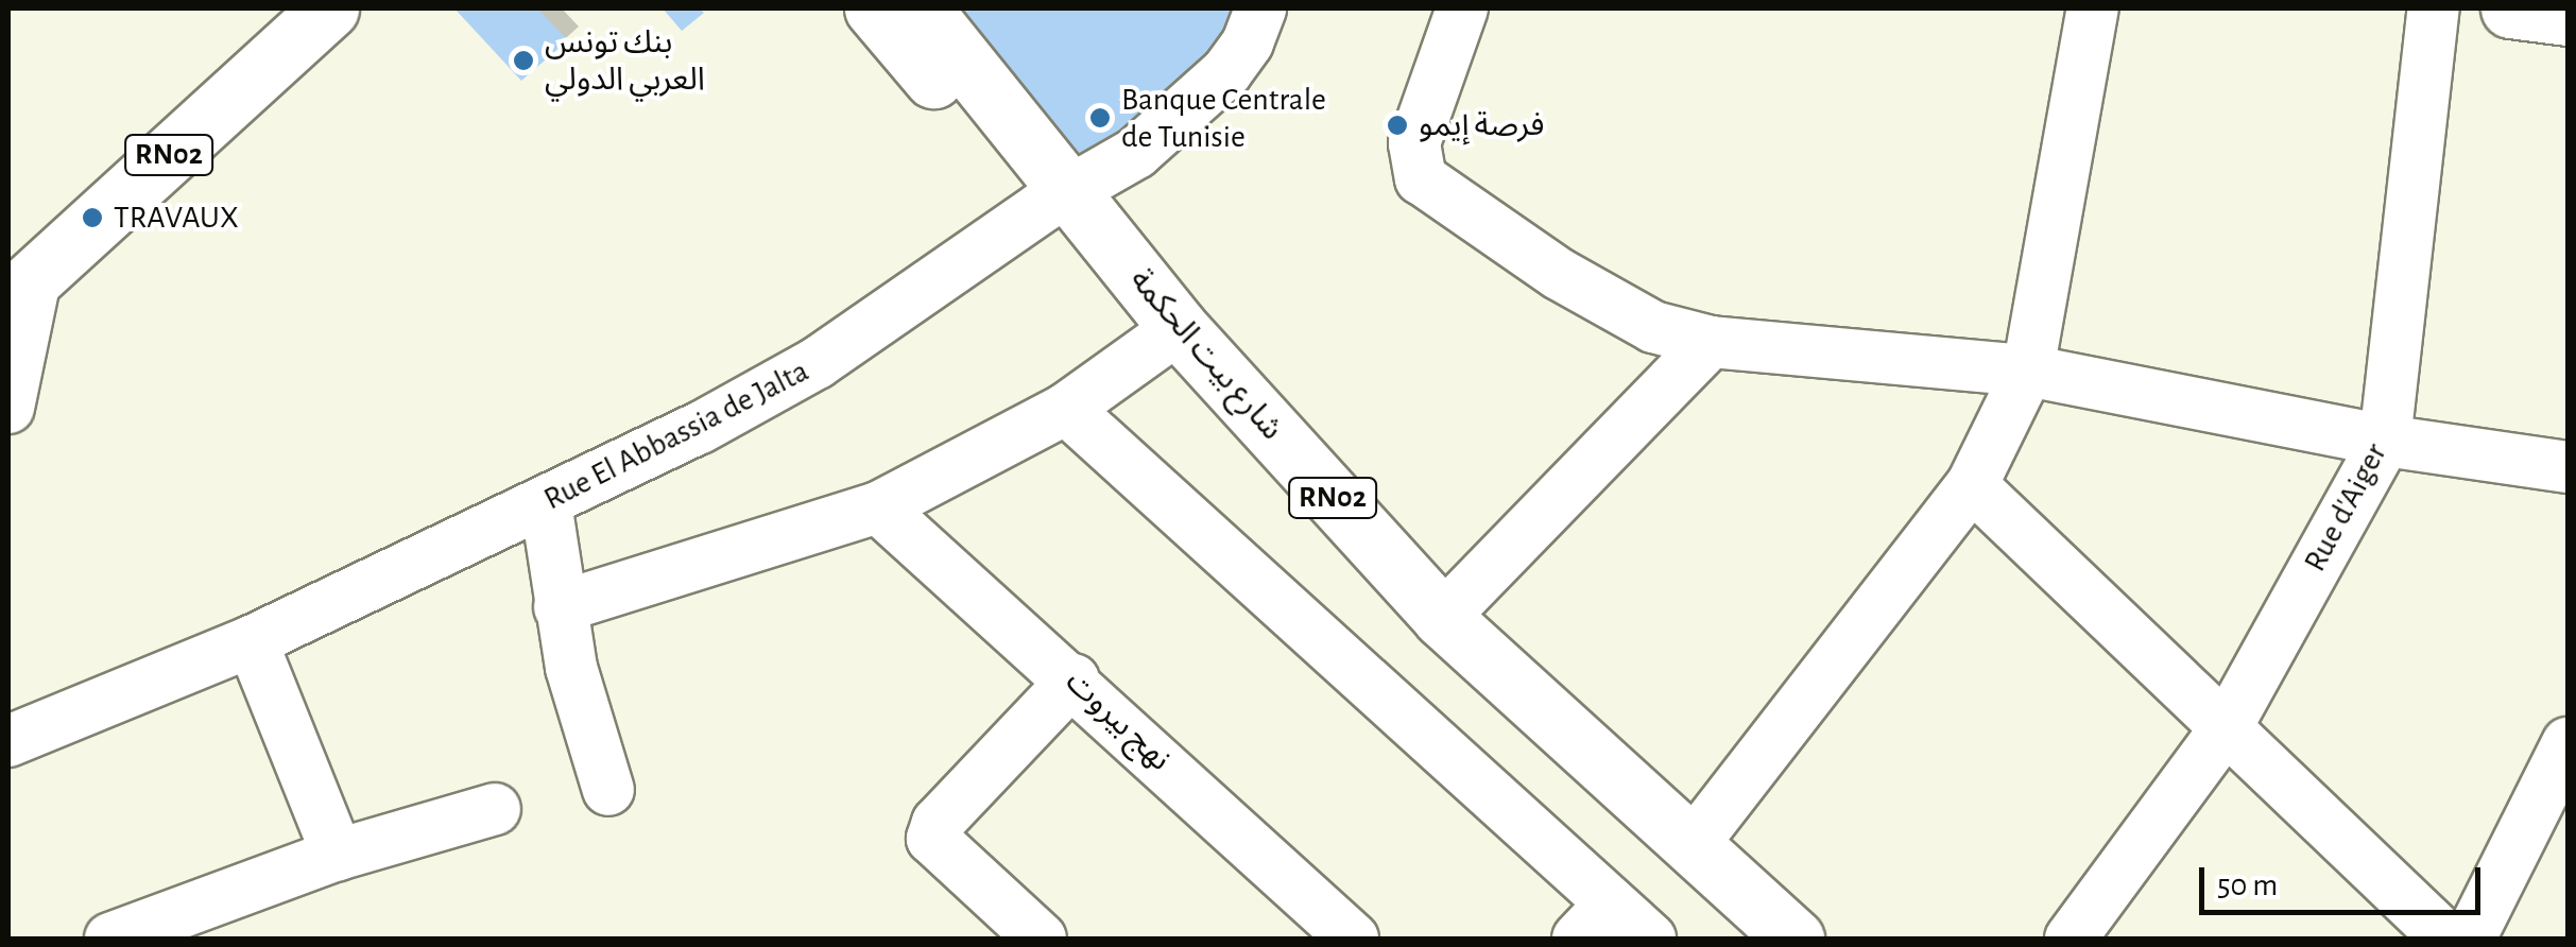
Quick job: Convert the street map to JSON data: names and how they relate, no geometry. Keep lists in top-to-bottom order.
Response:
{
  "streets": {
    "main road": ["RN02", "شارع بيت الحكمة"],
    "street": ["Rue El Abbassia de Jalta", "Rue d'Aiger", "نهج بيروت"]
  },
  "crossings": [
    ["شارع بيت الحكمة", "Rue El Abbassia de Jalta"]
  ],
  "places": [
    "بنك تونس العربي الدولي",
    "Banque Centrale de Tunisie",
    "فرصة إيمو",
    "TRAVAUX"
  ],
  "scale_bar": "50 m"
}
